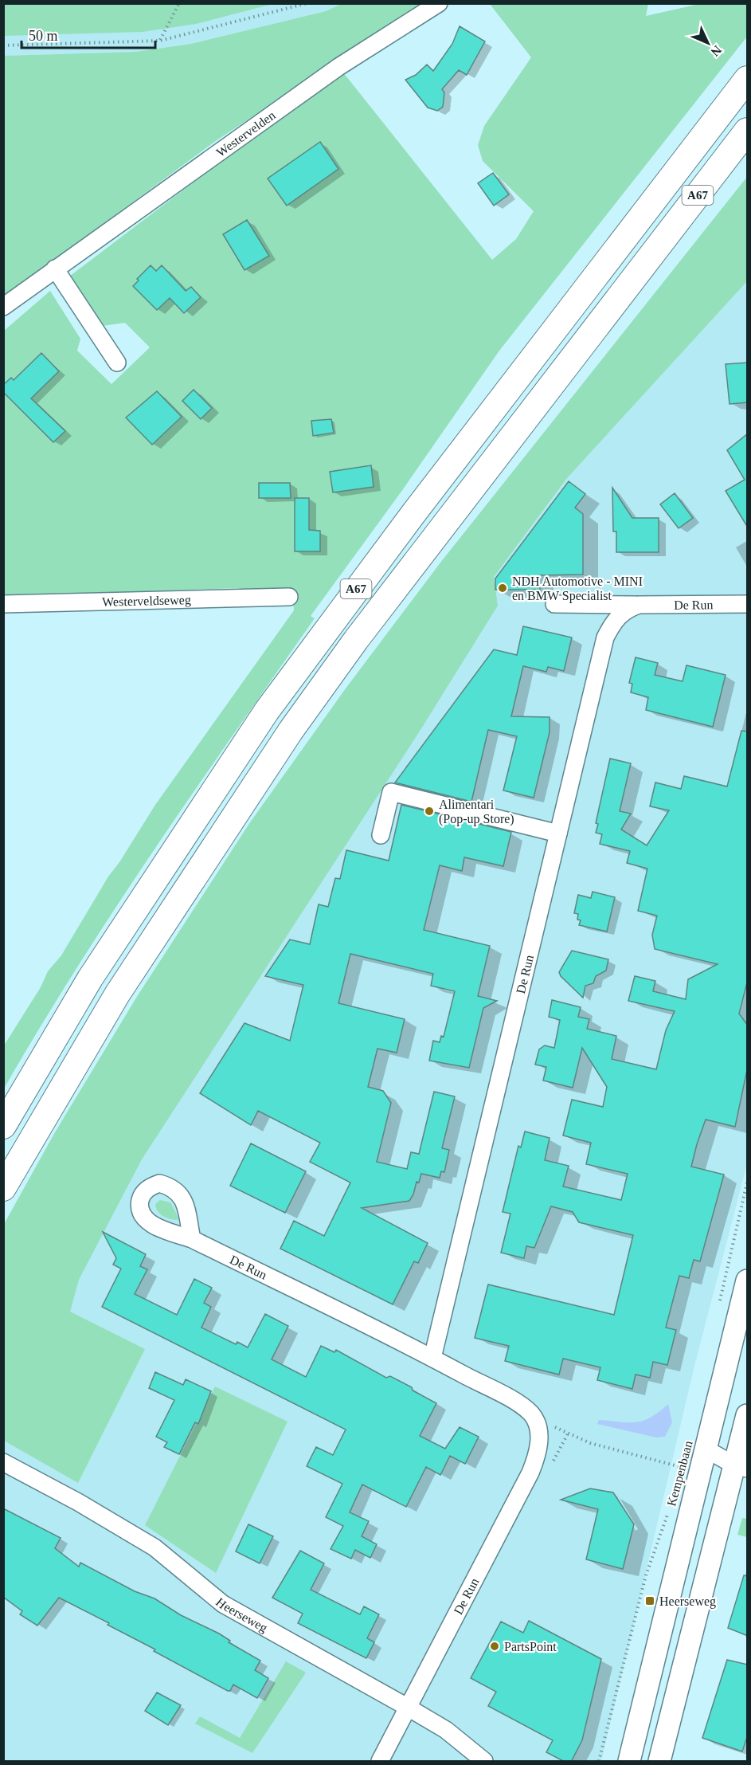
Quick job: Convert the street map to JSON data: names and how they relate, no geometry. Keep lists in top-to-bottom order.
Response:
{
  "streets": {
    "highway": ["A67"],
    "main road": ["Kempenbaan"],
    "street": [
      "Westervelden",
      "Westerveldseweg",
      "De Run",
      "Heerseweg"
    ]
  },
  "crossings": [
    ["De Run", "Heerseweg"]
  ],
  "places": {
    "other": ["NDH Automotive - MINI en BMW Specialist", "Alimentari (Pop-up Store)", "PartsPoint"],
    "transit": ["Heerseweg"]
  },
  "scale_bar": "50 m",
  "north": "bottom right"
}
